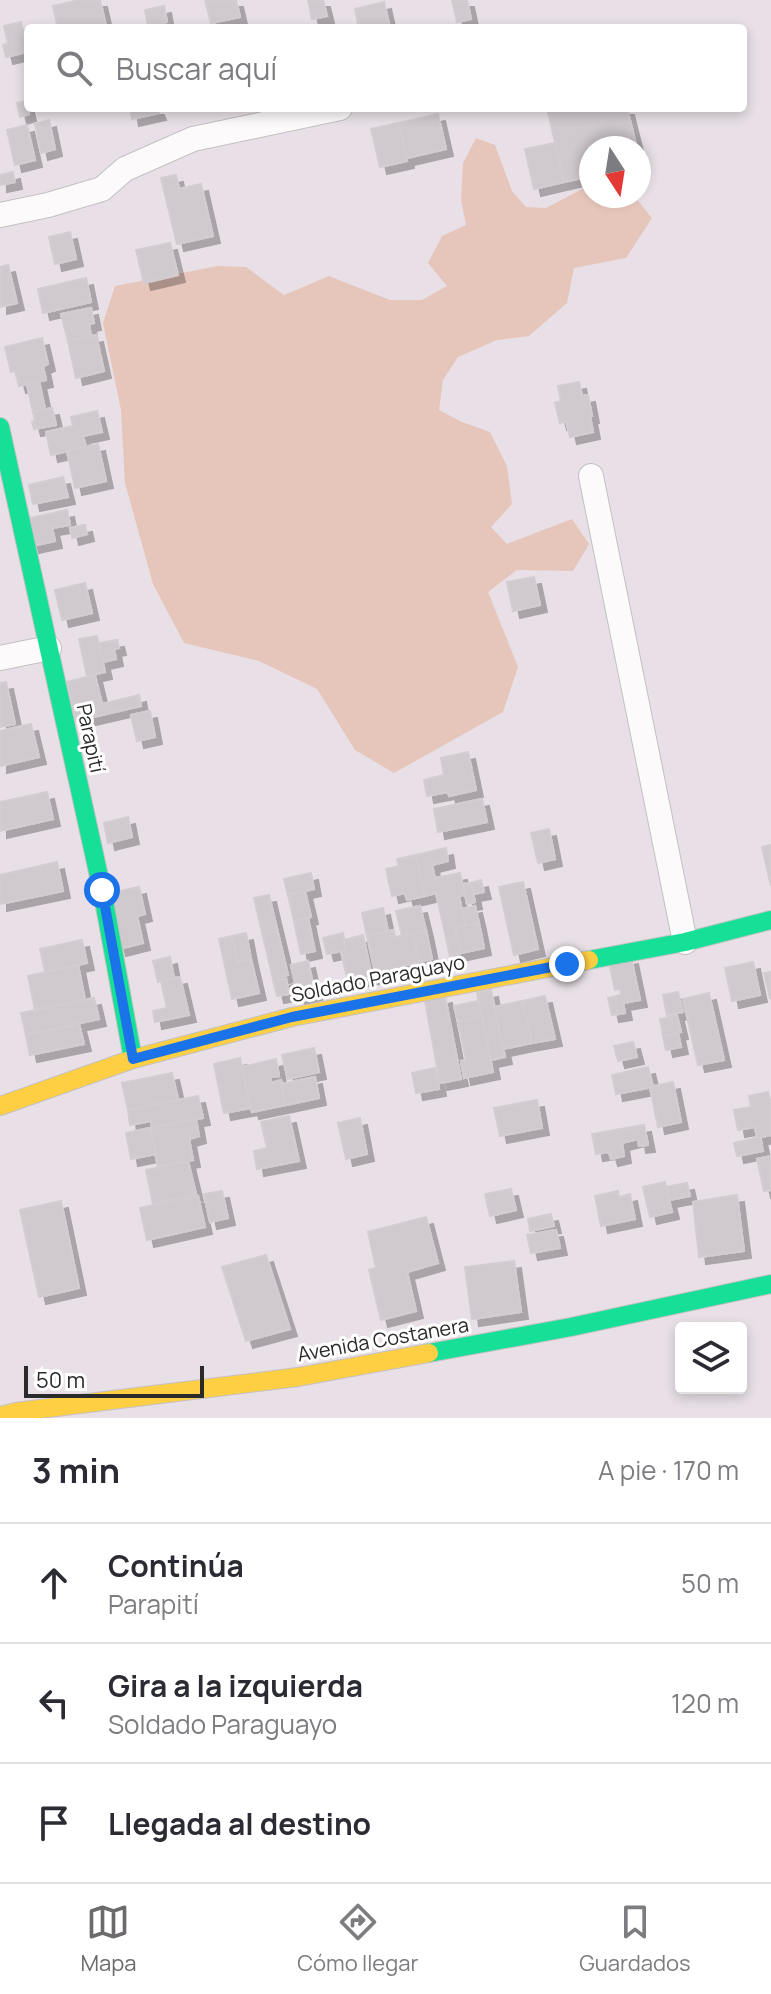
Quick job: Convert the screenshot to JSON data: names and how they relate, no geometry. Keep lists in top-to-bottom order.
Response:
{
  "streets": {
    "street": ["Parapití", "Soldado Paraguayo", "Avenida Costanera"]
  },
  "crossings": [
    ["Parapití", "Soldado Paraguayo"]
  ],
  "scale_bar": "50 m",
  "north": "bottom",
  "page": {
    "search": "Buscar aquí",
    "scale": "50 m",
    "heading": ["3 min", "A pie · 170 m"],
    "list": [
      ["Continúa", "Parapití", "50 m"],
      ["Gira a la izquierda", "Soldado Paraguayo", "120 m"],
      "Llegada al destino"
    ],
    "nav": ["Mapa", "Cómo llegar", "Guardados"]
  }
}
